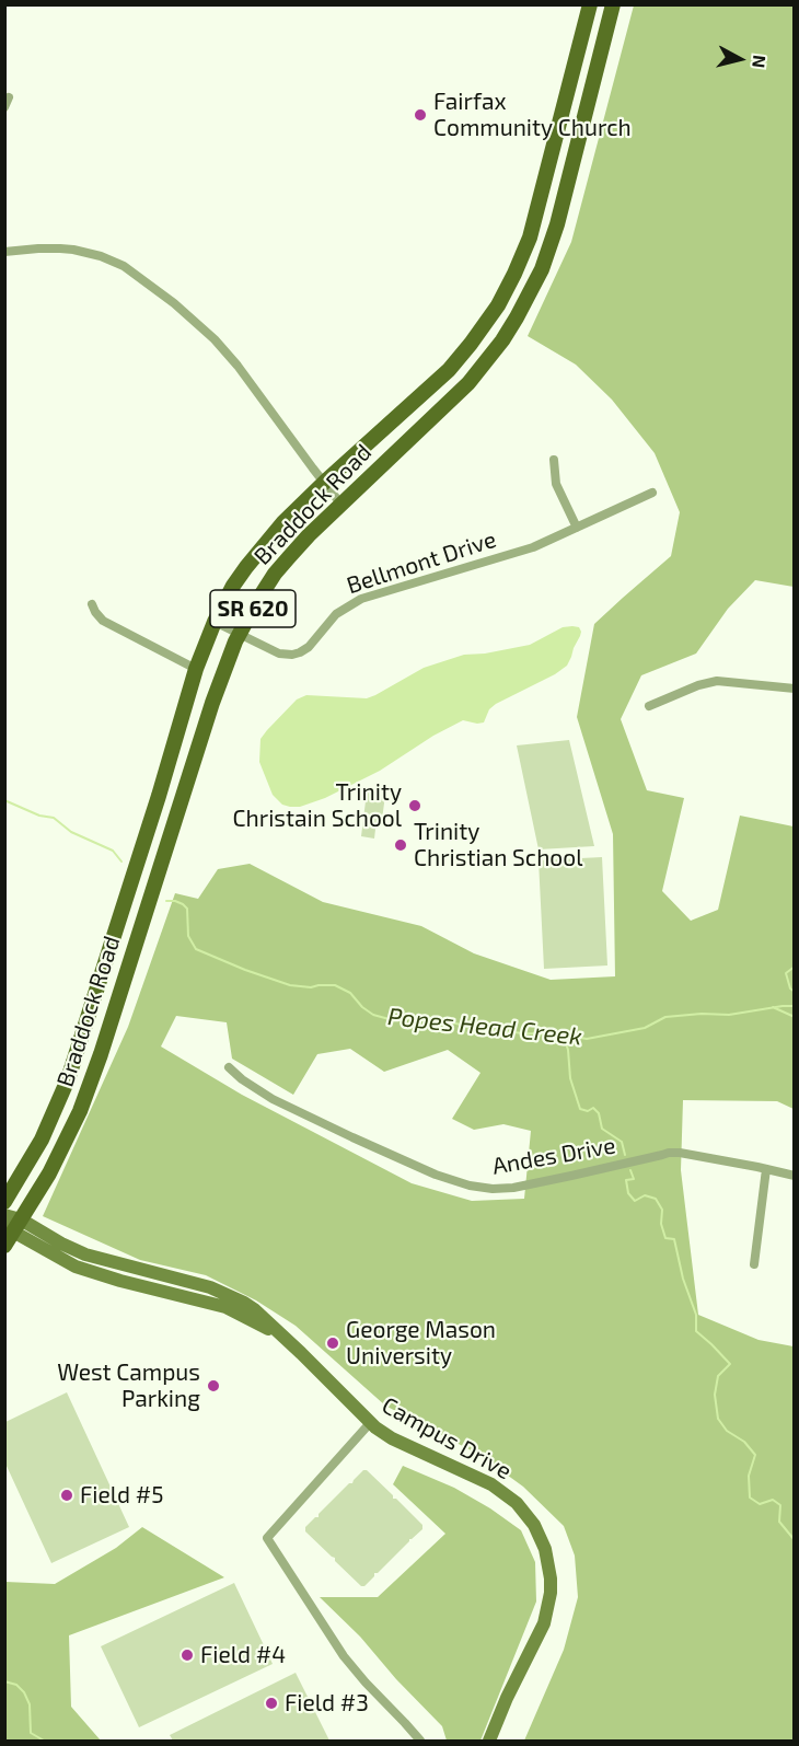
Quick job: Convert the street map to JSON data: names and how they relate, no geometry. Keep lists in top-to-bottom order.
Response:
{
  "streets": {
    "main road": ["Braddock Road", "SR 620"],
    "street": ["Bellmont Drive", "Andes Drive", "Campus Drive"]
  },
  "crossings": [
    ["Braddock Road", "Bellmont Drive"],
    ["Braddock Road", "Campus Drive"]
  ],
  "water": ["Popes Head Creek"],
  "places": [
    "Fairfax Community Church",
    "Trinity Christain School",
    "Trinity Christian School",
    "George Mason University",
    "West Campus Parking",
    "Field #5",
    "Field #4",
    "Field #3"
  ],
  "north": "right"
}
